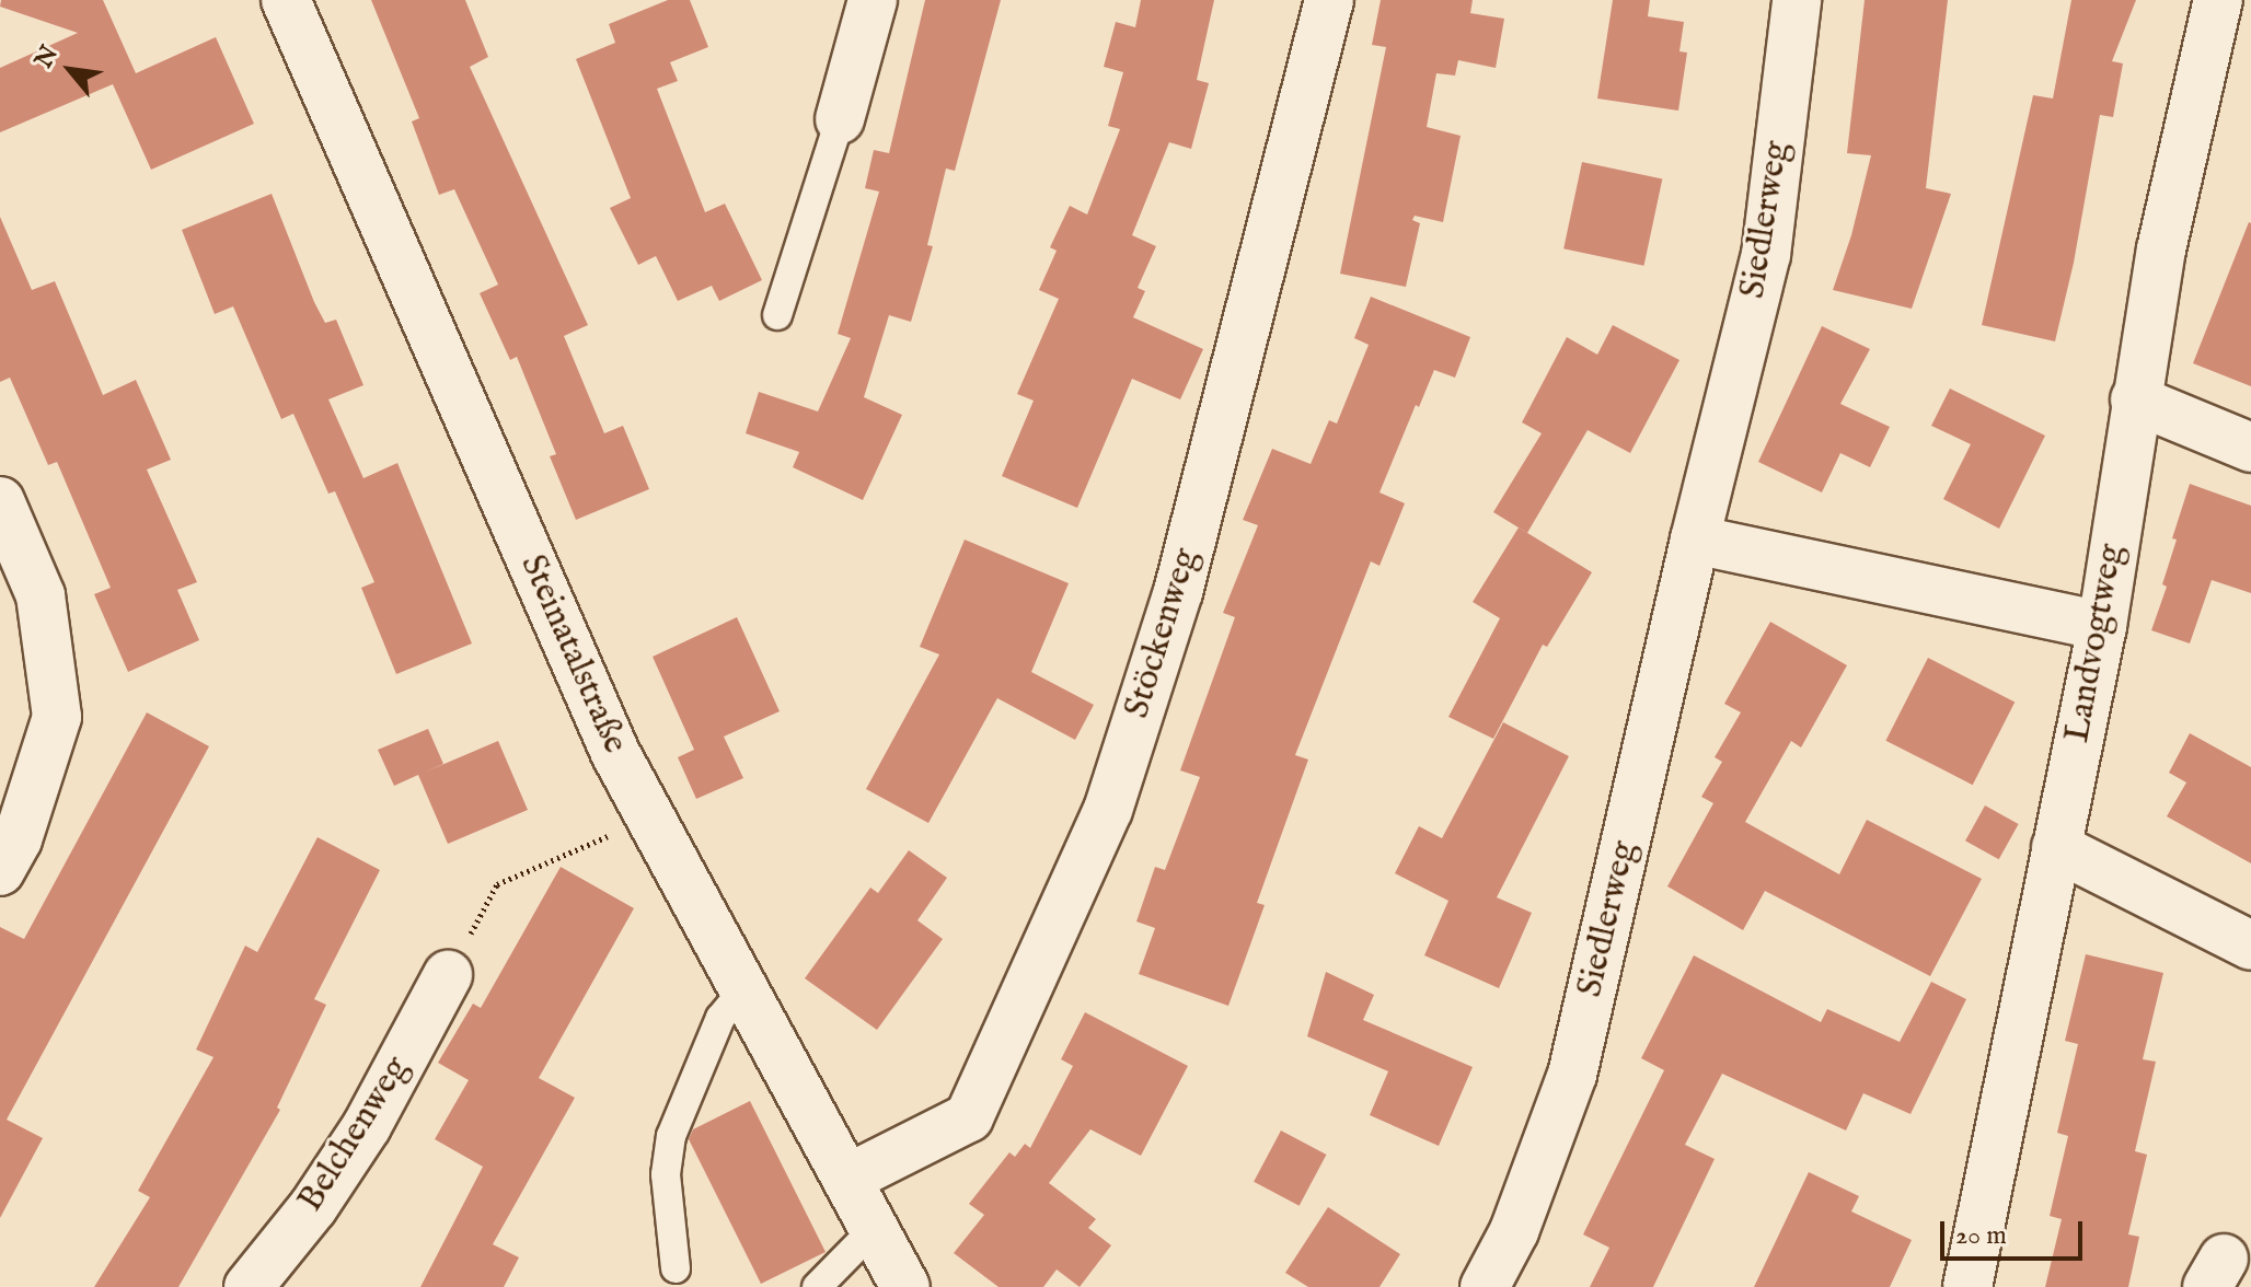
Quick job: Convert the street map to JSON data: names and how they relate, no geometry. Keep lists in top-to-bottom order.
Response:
{
  "streets": {
    "street": [
      "Siedlerweg",
      "Stöckenweg",
      "Landvogtweg",
      "Steinatalstraße",
      "Belchenweg"
    ]
  },
  "crossings": [
    ["Stöckenweg", "Steinatalstraße"]
  ],
  "scale_bar": "20 m",
  "north": "top left"
}
